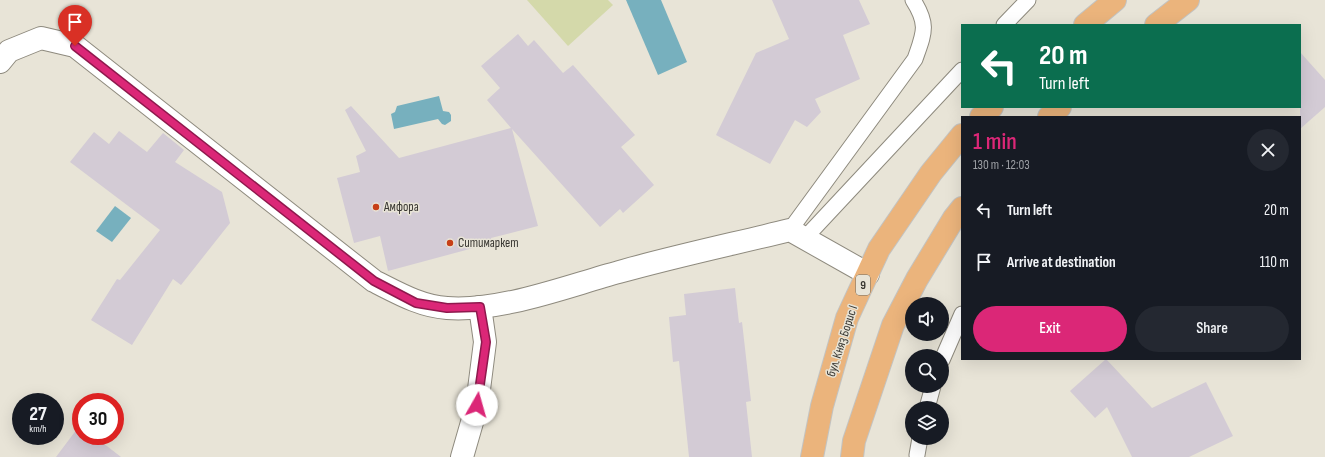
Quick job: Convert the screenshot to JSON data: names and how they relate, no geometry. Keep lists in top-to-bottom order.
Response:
{
  "streets": {
    "highway": ["9", "бул. Княз Борис I"]
  },
  "places": ["Амфора", "Ситимаркет"],
  "page": {
    "turn": ["20 m", "Turn left"],
    "heading": ["1 min", "130 m · 12:03"],
    "list": [
      {
        "name": "Turn left",
        "value": "20 m"
      },
      {
        "name": "Arrive at destination",
        "value": "110 m"
      }
    ],
    "buttons": ["Exit", "Share"],
    "speed": "27 km/h",
    "limit": "30"
  }
}
